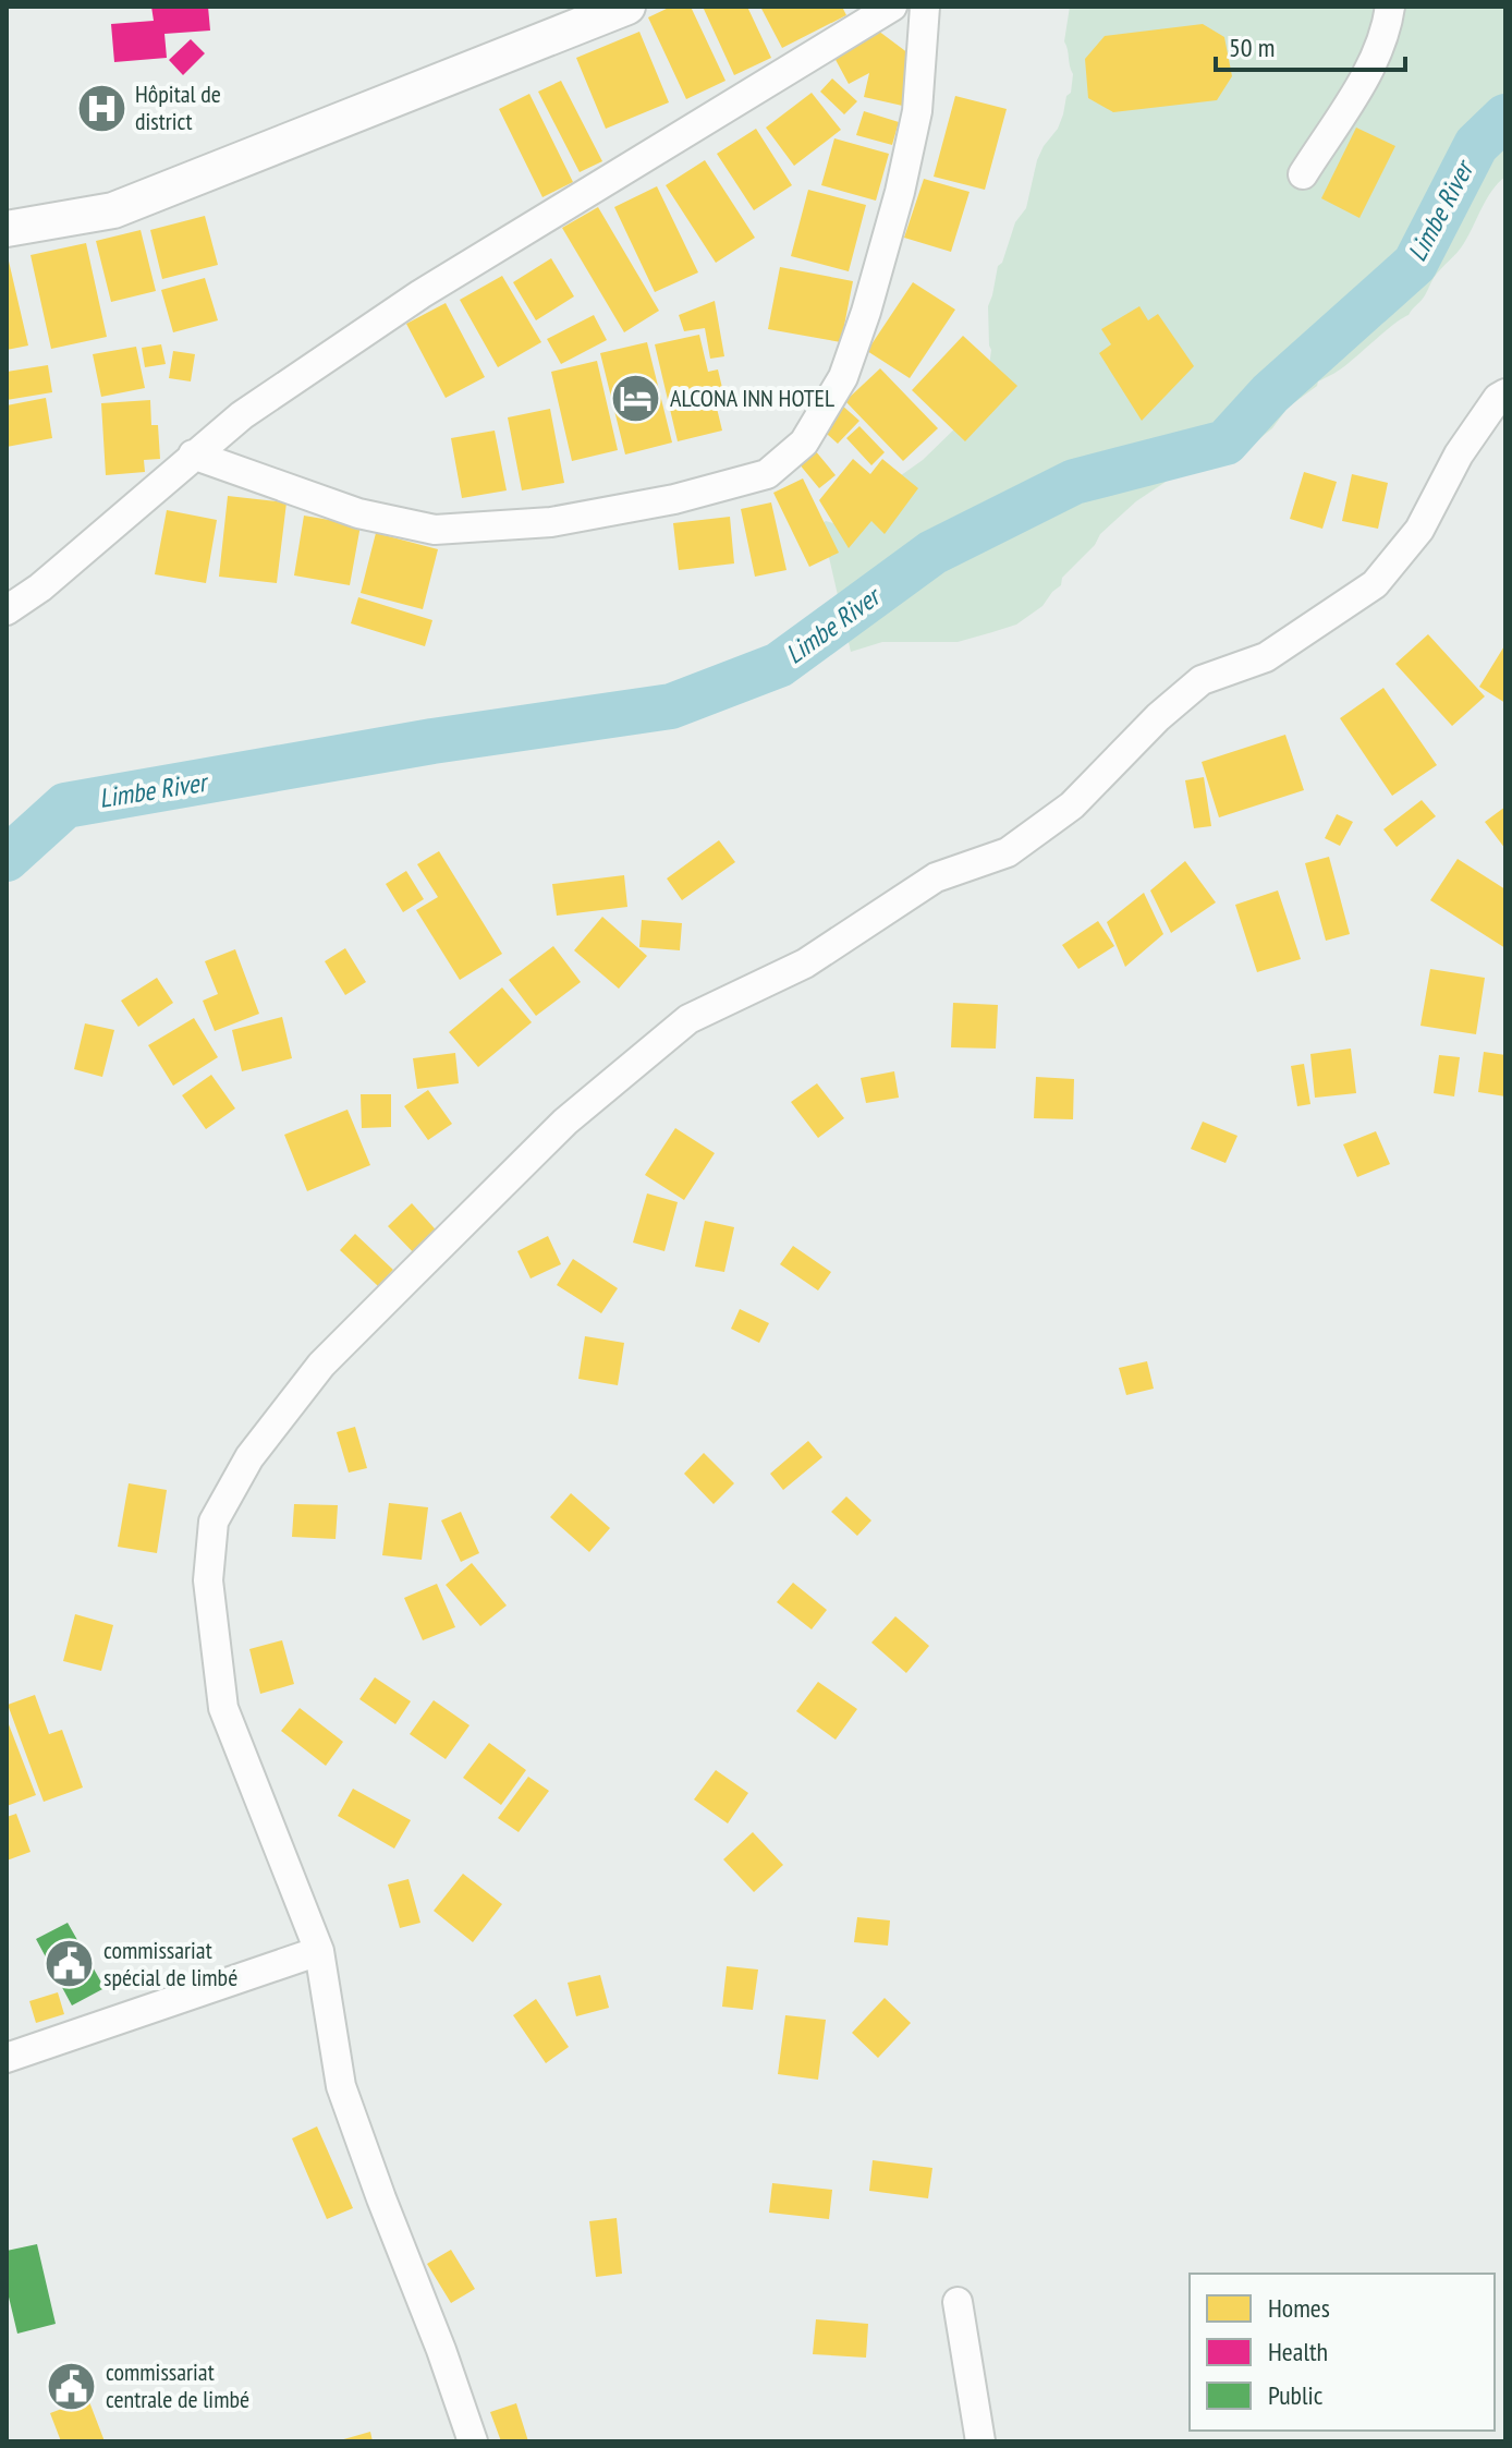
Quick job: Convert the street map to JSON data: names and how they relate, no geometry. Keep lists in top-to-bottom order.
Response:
{
  "water": ["Limbe River"],
  "places": {
    "hospital": ["Hôpital de district"],
    "hotel": ["ALCONA INN HOTEL"],
    "public building": ["commissariat spécial de limbé", "commissariat centrale de limbé"]
  },
  "legend": ["Homes", "Health", "Public"],
  "scale_bar": "50 m"
}
